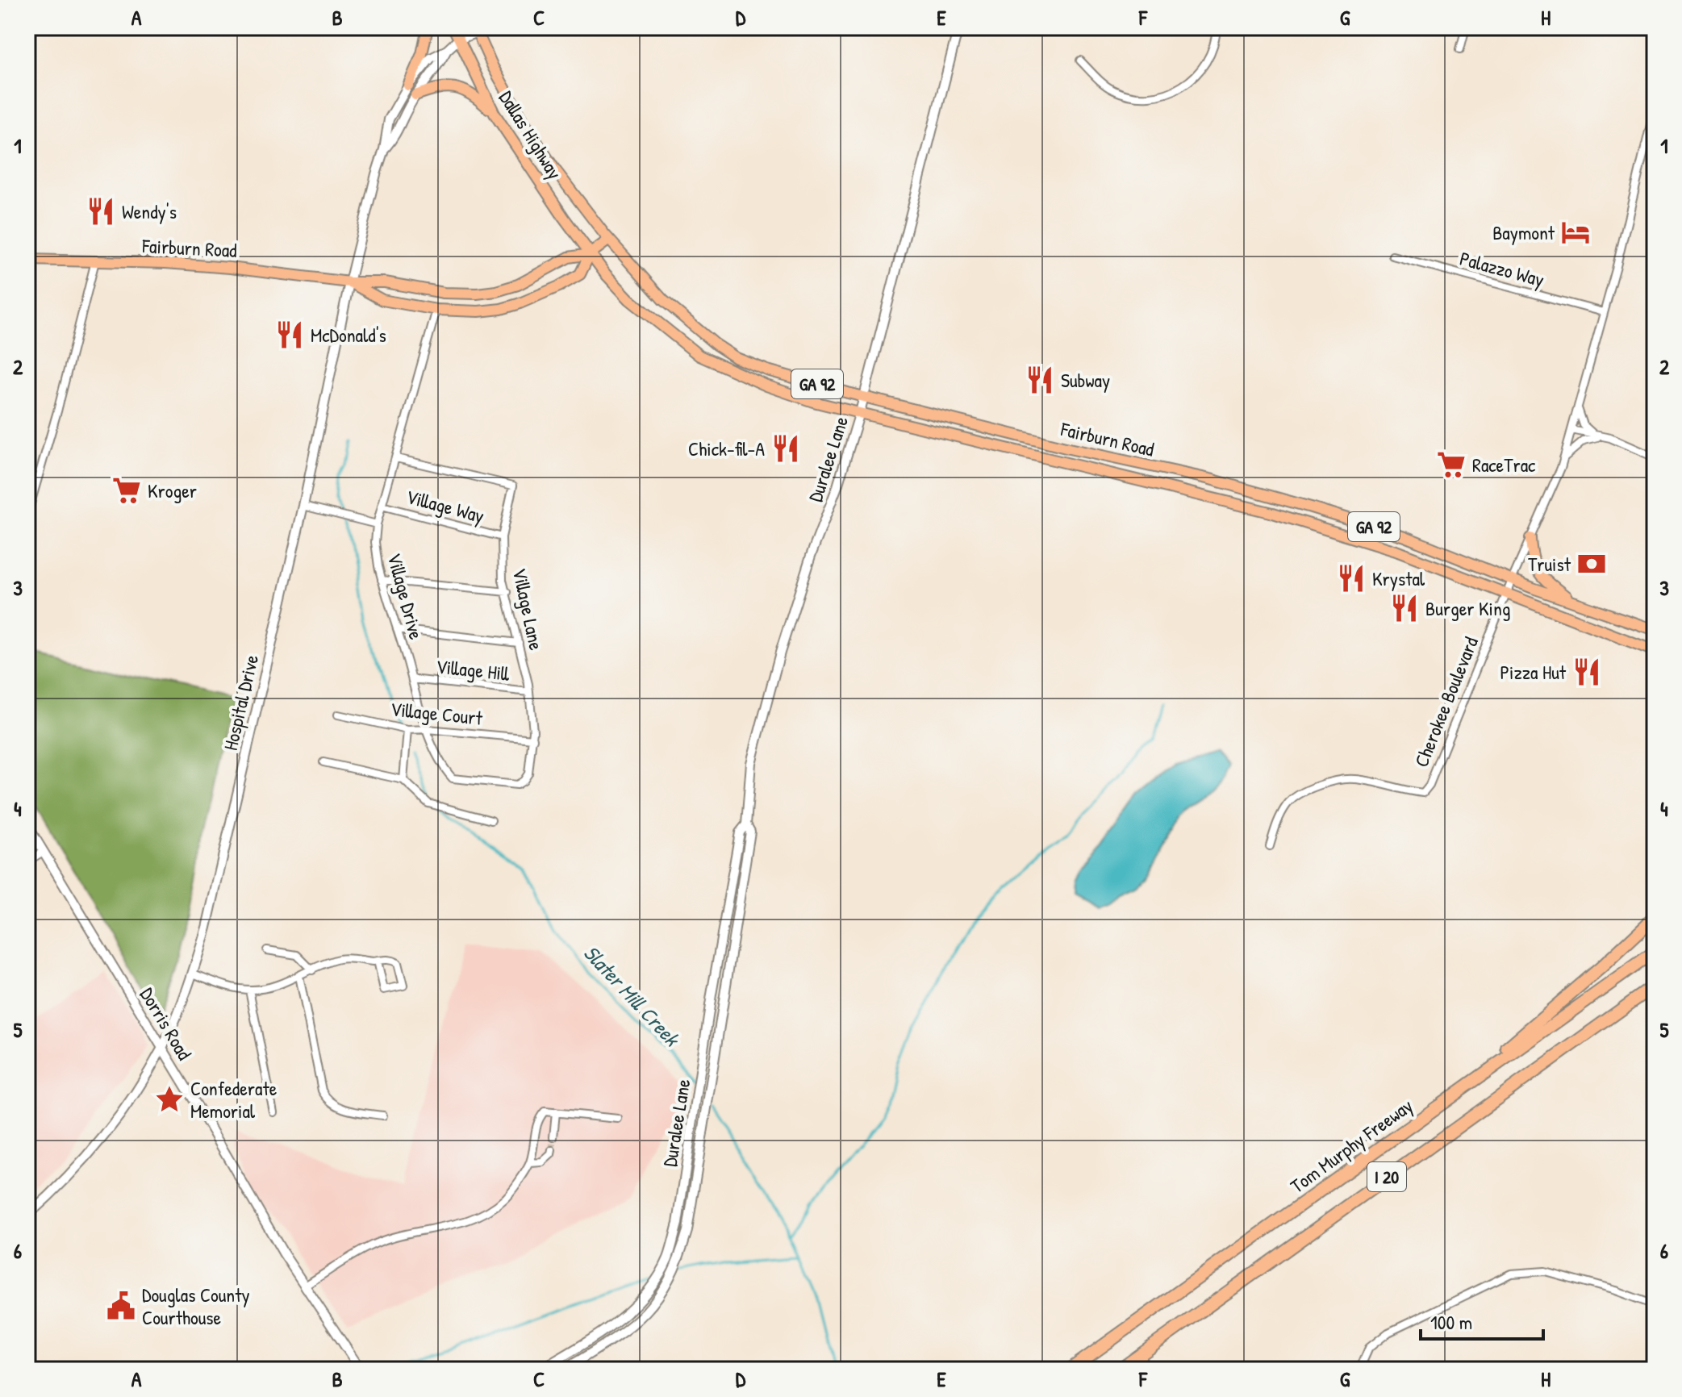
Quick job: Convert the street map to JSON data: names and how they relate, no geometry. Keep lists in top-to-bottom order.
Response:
{
  "streets": {
    "highway": ["Tom Murphy Freeway", "I 20"],
    "main road": ["Dallas Highway", "Fairburn Road", "GA 92"],
    "street": [
      "Palazzo Way",
      "Duralee Lane",
      "Village Way",
      "Village Drive",
      "Village Lane",
      "Village Hill",
      "Cherokee Boulevard",
      "Hospital Drive",
      "Village Court",
      "Dorris Road"
    ]
  },
  "crossings": [
    ["Dallas Highway", "Fairburn Road"],
    ["Dallas Highway", "Hospital Drive"],
    ["Fairburn Road", "Duralee Lane"],
    ["Fairburn Road", "Village Drive"],
    ["Fairburn Road", "Cherokee Boulevard"],
    ["Fairburn Road", "Hospital Drive"],
    ["Palazzo Way", "Cherokee Boulevard"],
    ["Village Way", "Village Drive"],
    ["Village Way", "Village Lane"],
    ["Village Drive", "Village Lane"],
    ["Village Drive", "Village Hill"],
    ["Village Drive", "Village Court"],
    ["Village Lane", "Village Hill"],
    ["Village Lane", "Village Court"],
    ["Hospital Drive", "Dorris Road"]
  ],
  "water": ["Slater Mill Creek"],
  "places": {
    "restaurant": [
      "Wendy's",
      "McDonald's",
      "Subway",
      "Chick-fil-A",
      "Krystal",
      "Burger King",
      "Pizza Hut"
    ],
    "hotel": ["Baymont"],
    "supermarket": ["RaceTrac", "Kroger"],
    "bank": ["Truist"],
    "place": ["Confederate Memorial"],
    "public building": ["Douglas County Courthouse"]
  },
  "scale_bar": "100 m",
  "grid": {
    "columns": [
      "A",
      "B",
      "C",
      "D",
      "E",
      "F",
      "G",
      "H"
    ],
    "rows": [
      "1",
      "2",
      "3",
      "4",
      "5",
      "6"
    ]
  }
}
